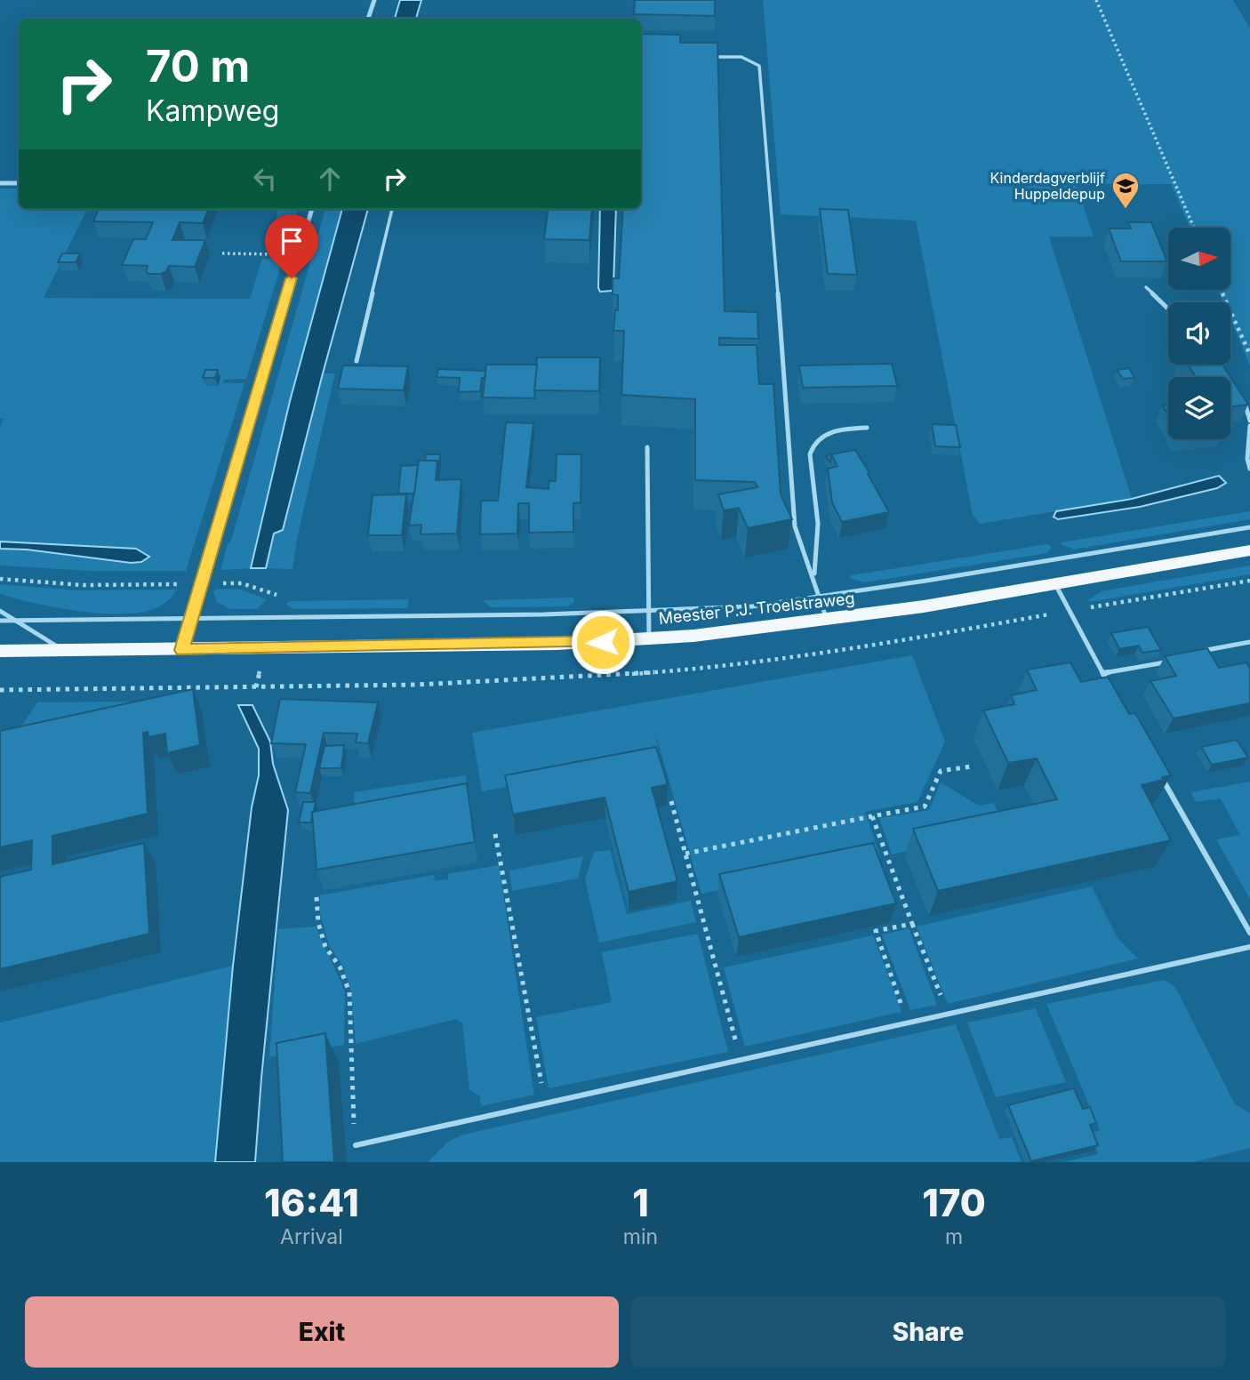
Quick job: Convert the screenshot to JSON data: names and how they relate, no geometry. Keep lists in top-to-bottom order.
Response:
{
  "streets": {
    "main road": ["Meester P.J. Troelstraweg"]
  },
  "places": {
    "school or university": ["Kinderdagverblijf Huppeldepup"]
  },
  "north": "right",
  "page": {
    "turn": ["70 m", "Kampweg"],
    "eta": [
      "16:41",
      "Arrival",
      "1",
      "min",
      "170",
      "m"
    ],
    "buttons": ["Exit", "Share"]
  }
}
